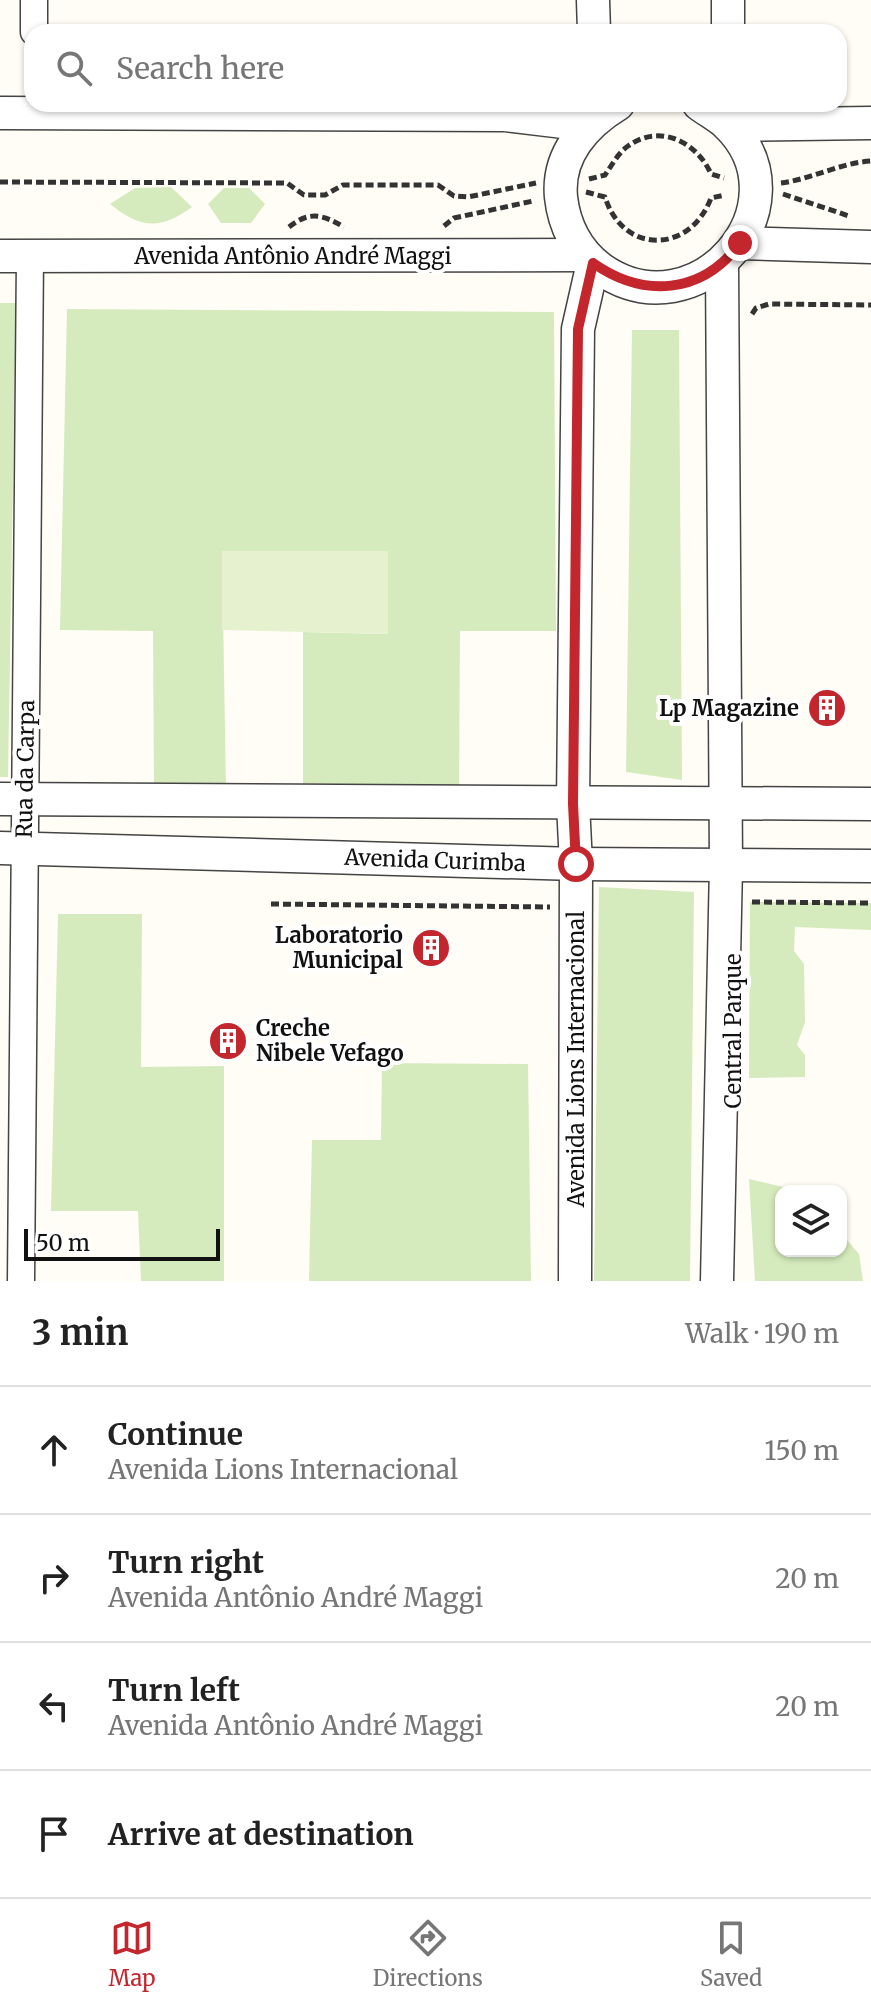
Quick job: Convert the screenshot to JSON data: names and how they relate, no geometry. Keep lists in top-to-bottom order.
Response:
{
  "streets": {
    "street": [
      "Avenida Antônio André Maggi",
      "Rua da Carpa",
      "Avenida Curimba",
      "Avenida Lions Internacional"
    ]
  },
  "crossings": [
    ["Avenida Antônio André Maggi", "Rua da Carpa"],
    ["Avenida Antônio André Maggi", "Avenida Lions Internacional"],
    ["Rua da Carpa", "Avenida Curimba"],
    ["Avenida Curimba", "Avenida Lions Internacional"]
  ],
  "places": {
    "building": ["Lp Magazine", "Laboratorio Municipal", "Creche Nibele Vefago"]
  },
  "scale_bar": "50 m",
  "page": {
    "search": "Search here",
    "scale": "50 m",
    "heading": ["3 min", "Walk · 190 m"],
    "list": [
      ["Continue", "Avenida Lions Internacional", "150 m"],
      ["Turn right", "Avenida Antônio André Maggi", "20 m"],
      ["Turn left", "Avenida Antônio André Maggi", "20 m"],
      "Arrive at destination"
    ],
    "nav": ["Map", "Directions", "Saved"]
  }
}
